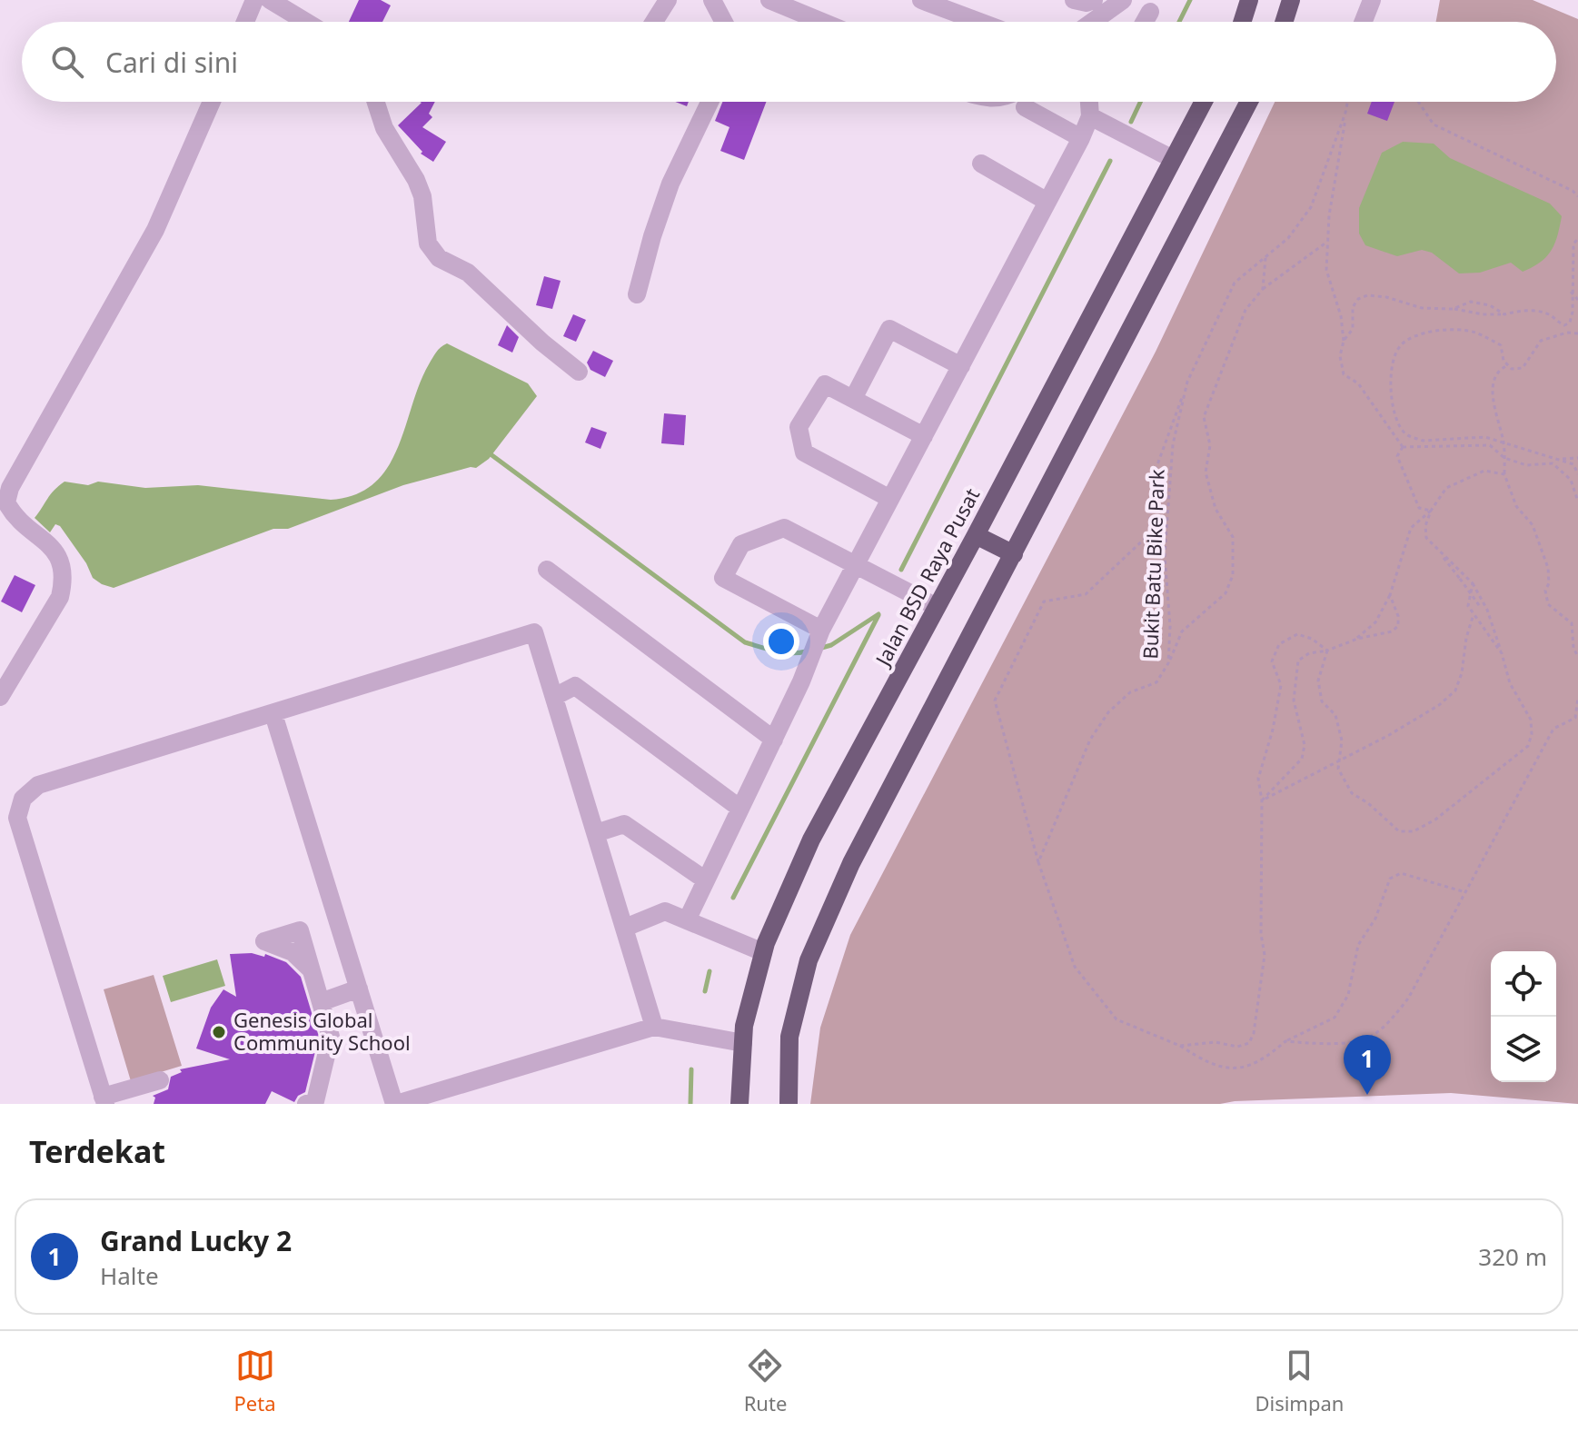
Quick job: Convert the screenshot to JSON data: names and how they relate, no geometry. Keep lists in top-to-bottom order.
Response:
{
  "streets": {
    "main road": ["Jalan BSD Raya Pusat"],
    "path": ["Bukit Batu Bike Park"]
  },
  "places": ["Genesis Global Community School"],
  "page": {
    "search": "Cari di sini",
    "pins": "1",
    "heading": "Terdekat",
    "list": [
      {
        "mark": "1",
        "name": "Grand Lucky 2",
        "note": "Halte",
        "value": "320 m"
      }
    ],
    "nav": ["Peta", "Rute", "Disimpan"]
  }
}
